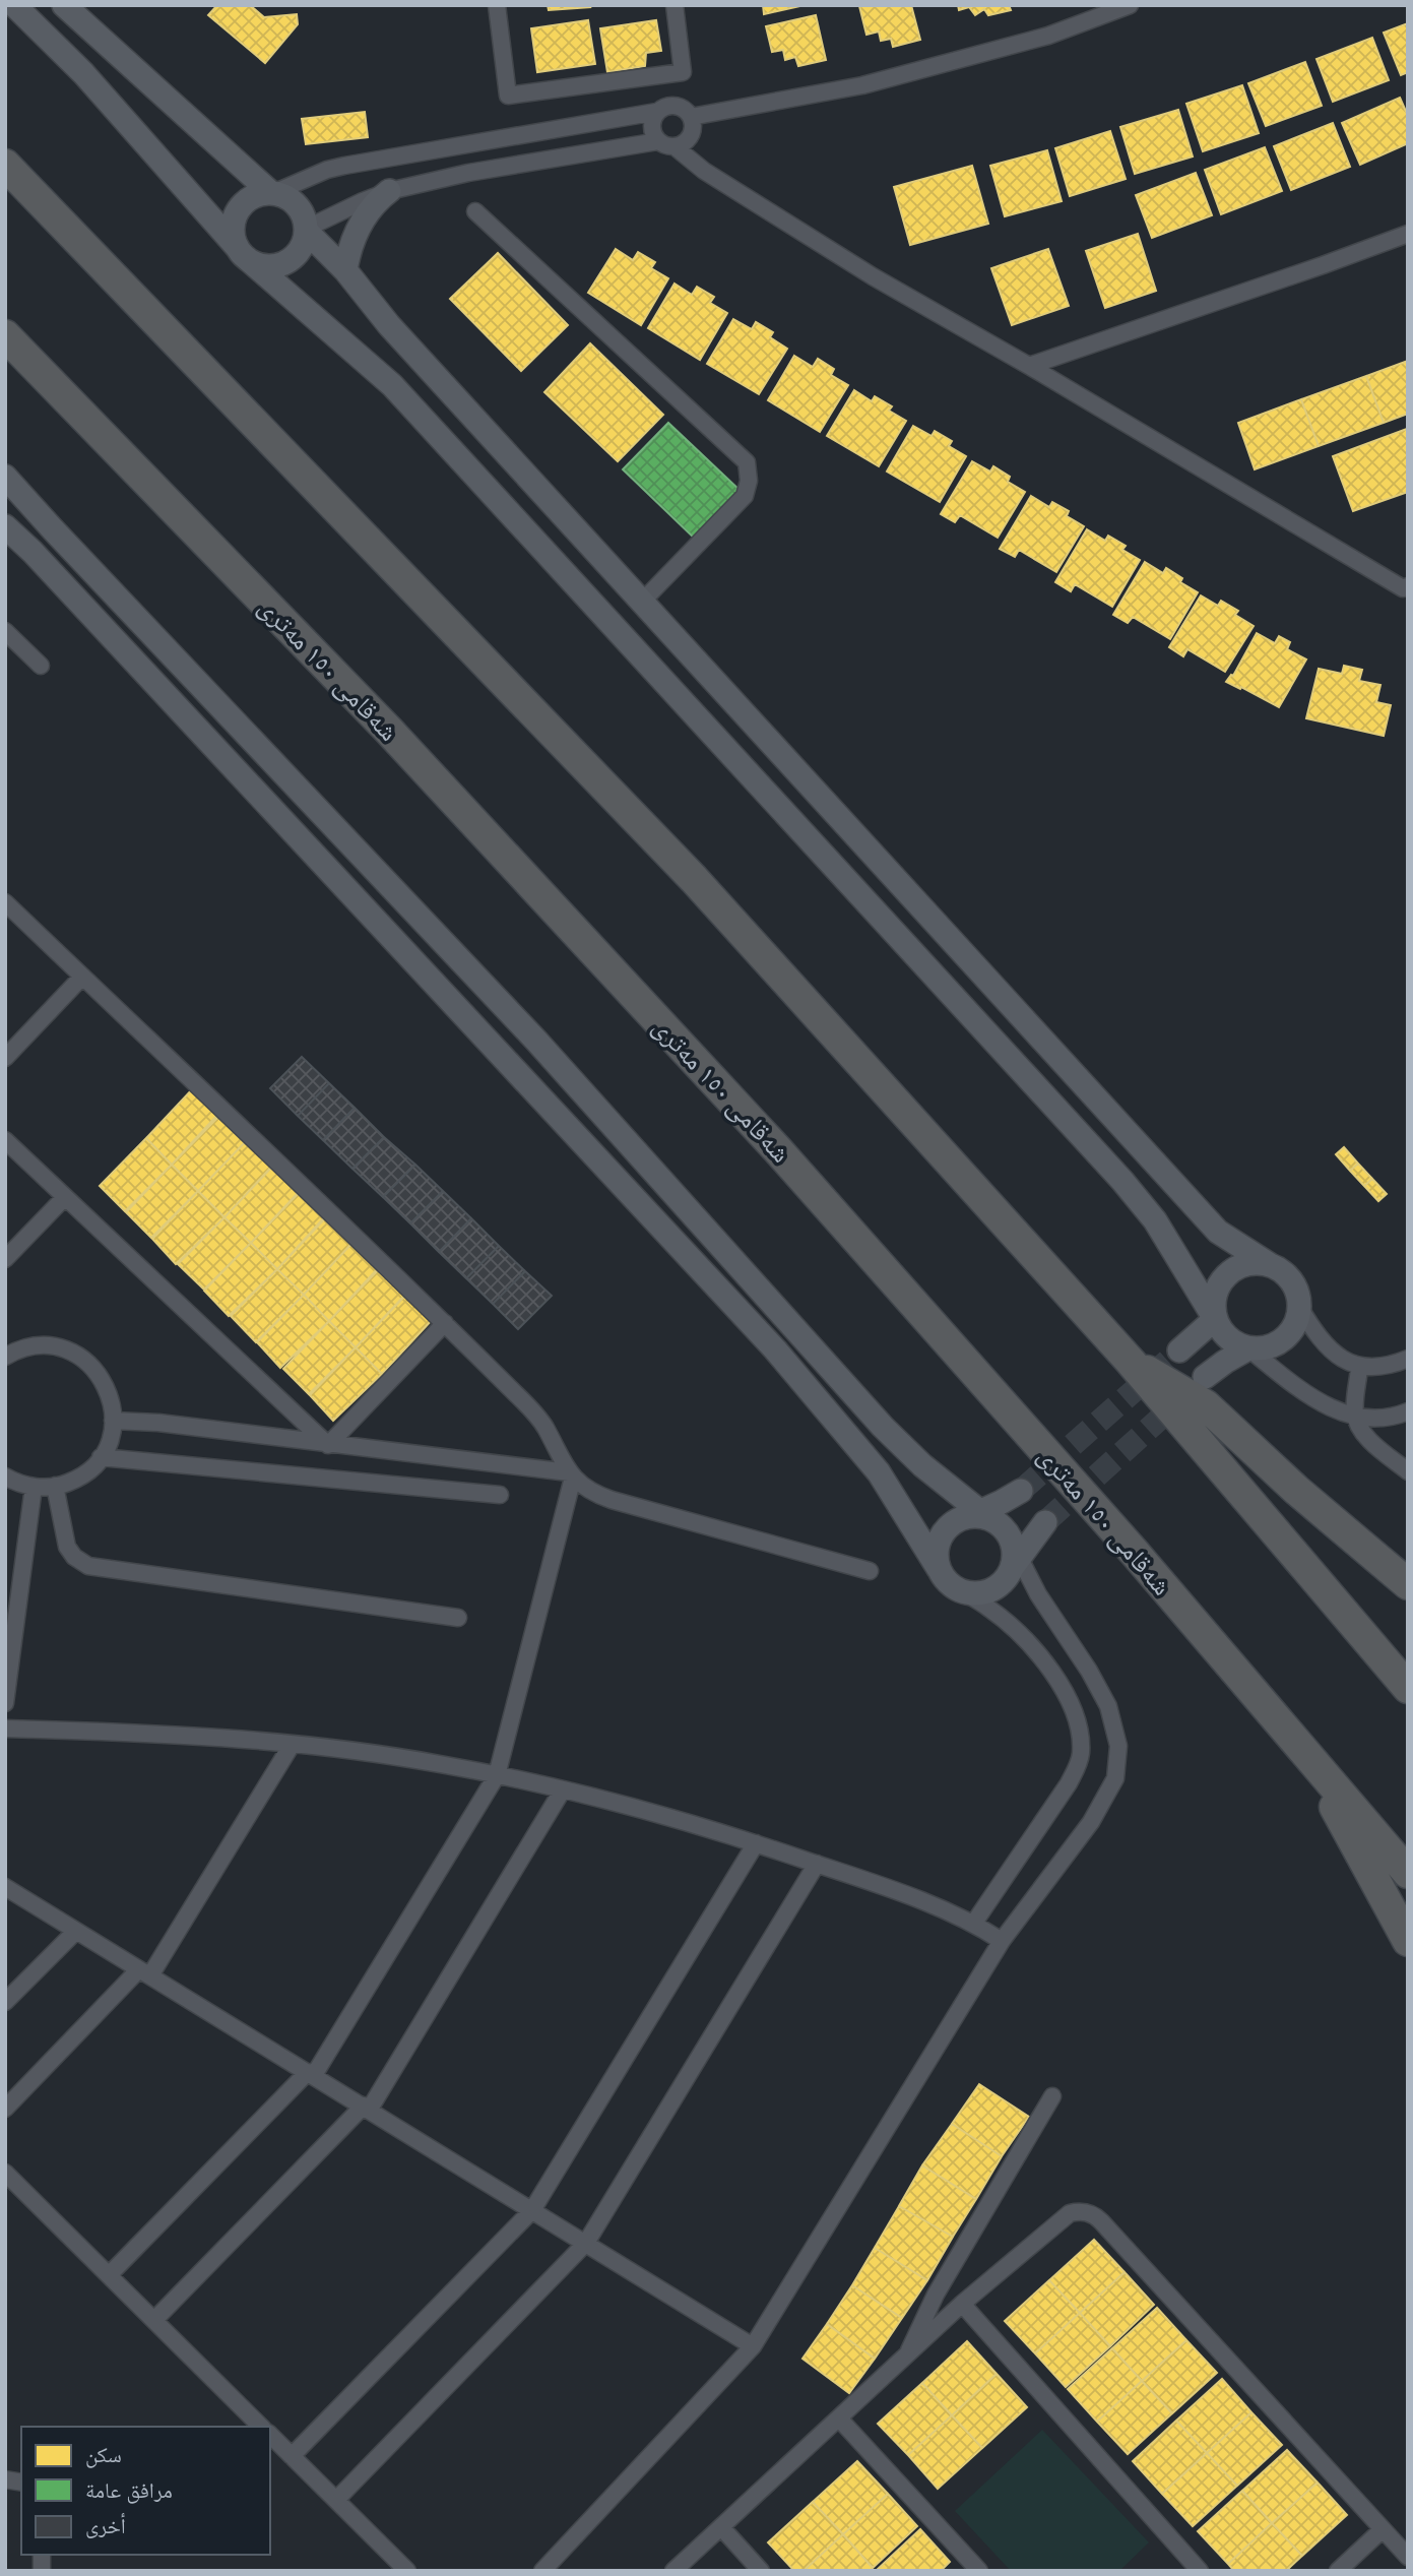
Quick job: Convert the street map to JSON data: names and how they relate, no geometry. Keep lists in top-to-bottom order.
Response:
{
  "streets": {
    "highway": ["شەقامی ١٥٠ مەتری"]
  },
  "legend": ["سكن", "مرافق عامة", "أخرى"]
}
